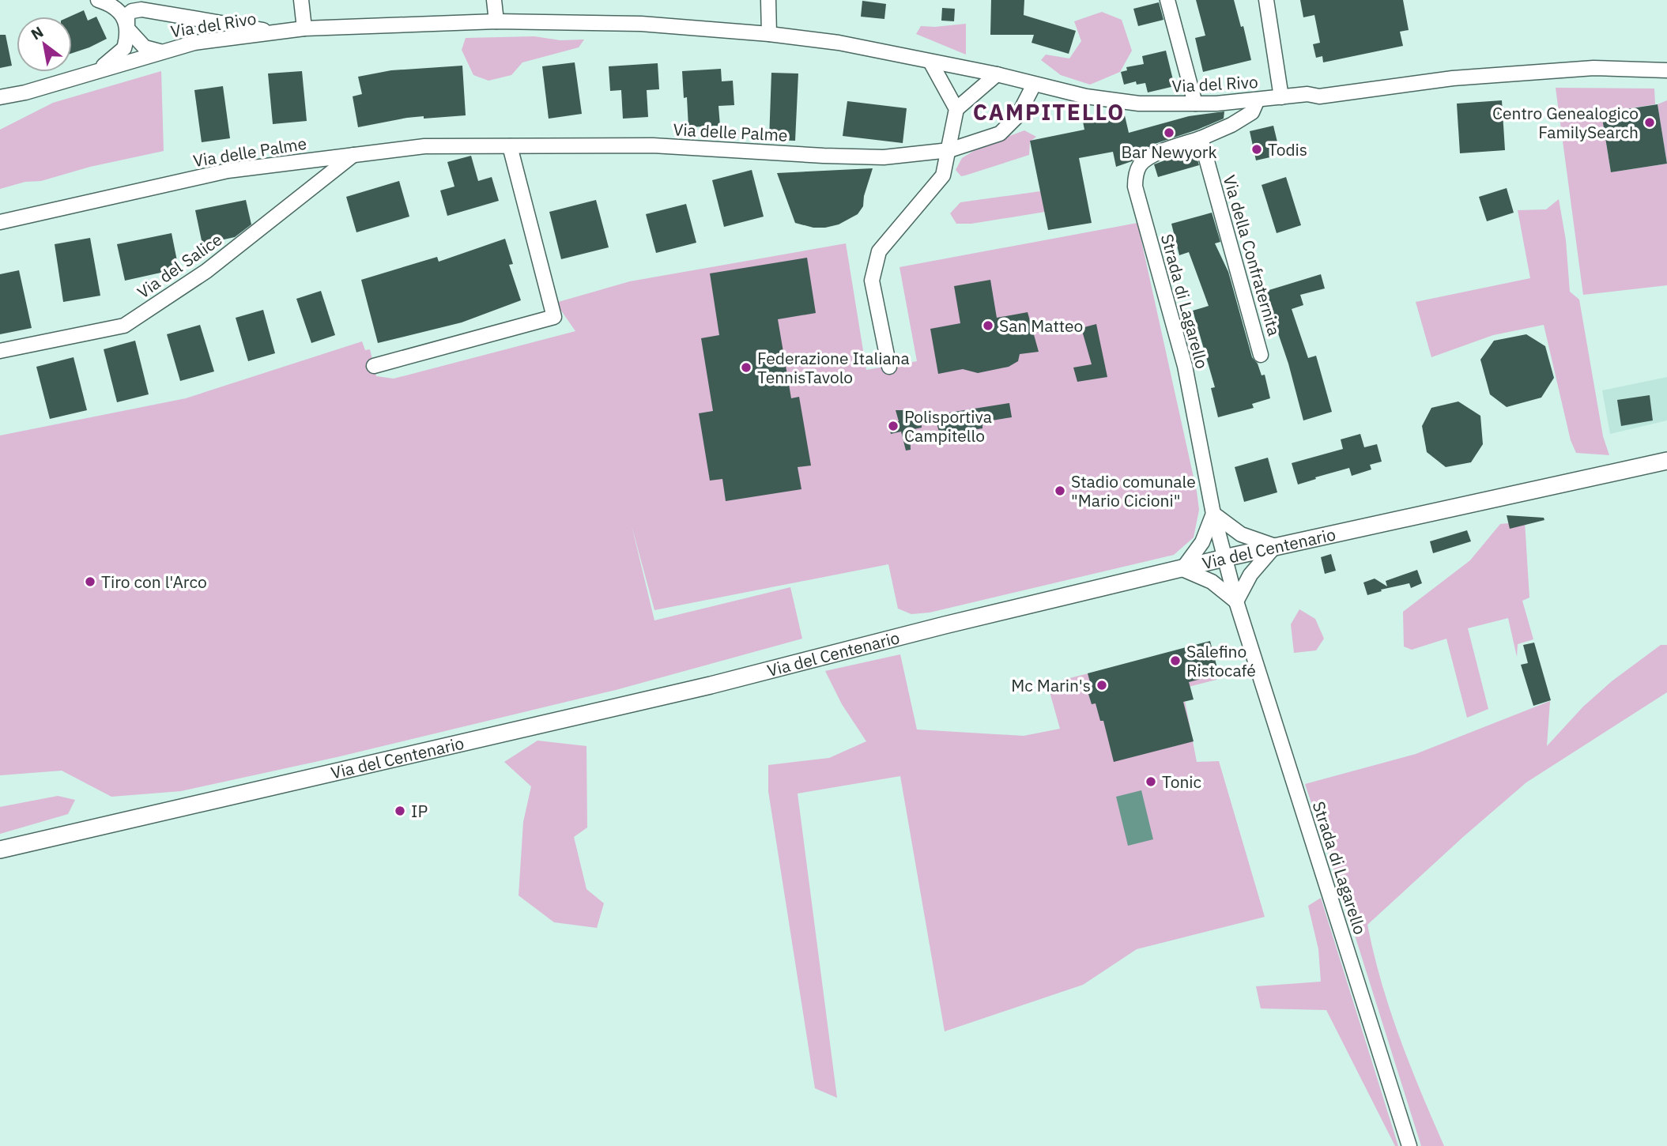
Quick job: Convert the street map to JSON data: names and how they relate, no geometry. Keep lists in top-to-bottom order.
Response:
{
  "streets": {
    "street": [
      "Via del Rivo",
      "Via delle Palme",
      "Via della Confraternita",
      "Via del Salice",
      "Strada di Lagarello",
      "Via del Centenario"
    ]
  },
  "crossings": [
    ["Via del Rivo", "Via delle Palme"],
    ["Via delle Palme", "Via del Salice"],
    ["Via della Confraternita", "Strada di Lagarello"],
    ["Strada di Lagarello", "Via del Centenario"]
  ],
  "districts": ["CAMPITELLO"],
  "places": [
    "Centro Genealogico FamilySearch",
    "Bar Newyork",
    "Todis",
    "San Matteo",
    "Federazione Italiana TennisTavolo",
    "Polisportiva Campitello",
    "Stadio comunale \"Mario Cicioni\"",
    "Tiro con l'Arco",
    "Salefino Ristocafé",
    "Mc Marin's",
    "Tonic",
    "IP"
  ],
  "north": "top left"
}
